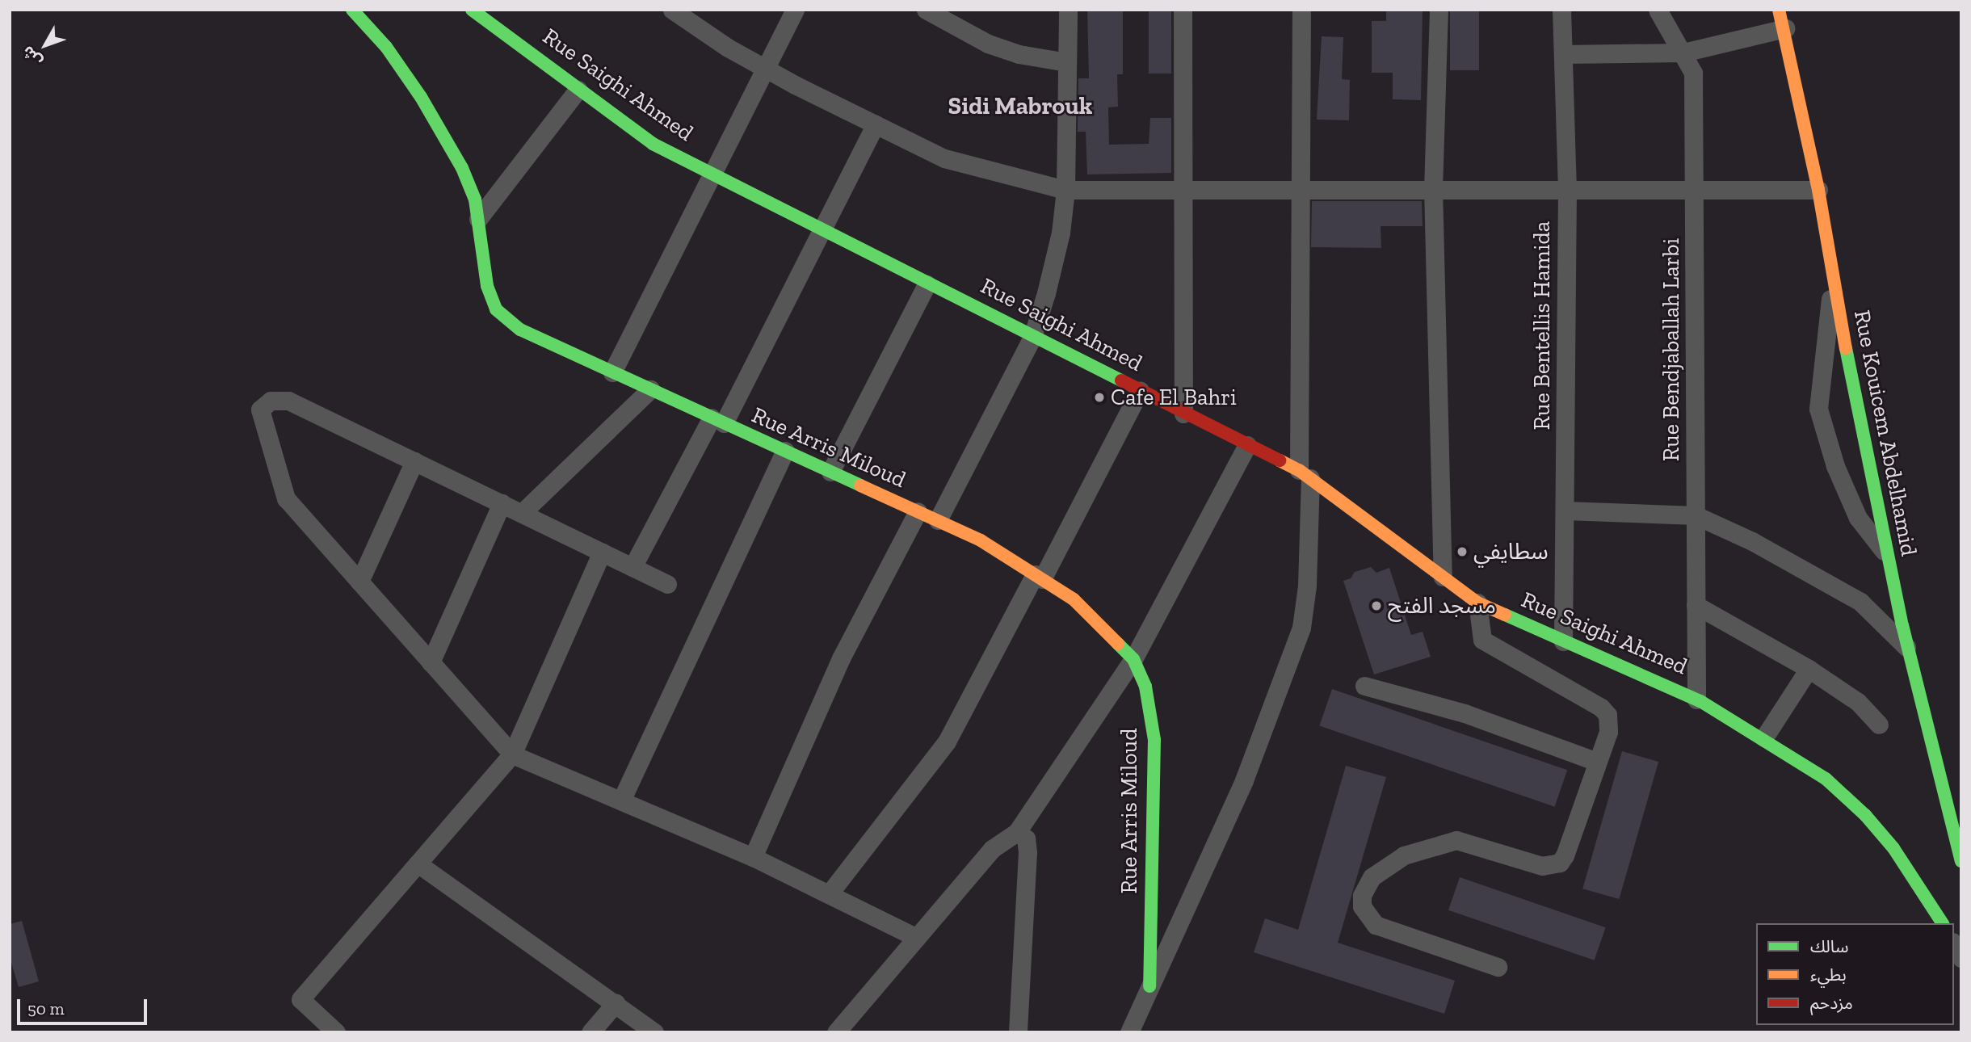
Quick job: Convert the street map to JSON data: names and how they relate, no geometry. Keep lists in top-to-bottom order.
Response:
{
  "streets": {
    "street": [
      "Rue Saighi Ahmed",
      "Rue Bentellis Hamida",
      "Rue Bendjaballah Larbi",
      "Rue Kouicem Abdelhamid",
      "Rue Arris Miloud"
    ]
  },
  "crossings": [
    ["Rue Saighi Ahmed", "Rue Bentellis Hamida"],
    ["Rue Saighi Ahmed", "Rue Bendjaballah Larbi"]
  ],
  "districts": ["Sidi Mabrouk"],
  "places": ["Cafe El Bahri", "سطايفي", "مسجد الفتح"],
  "legend": ["سالك", "بطيء", "مزدحم"],
  "scale_bar": "50 m",
  "north": "bottom left"
}
